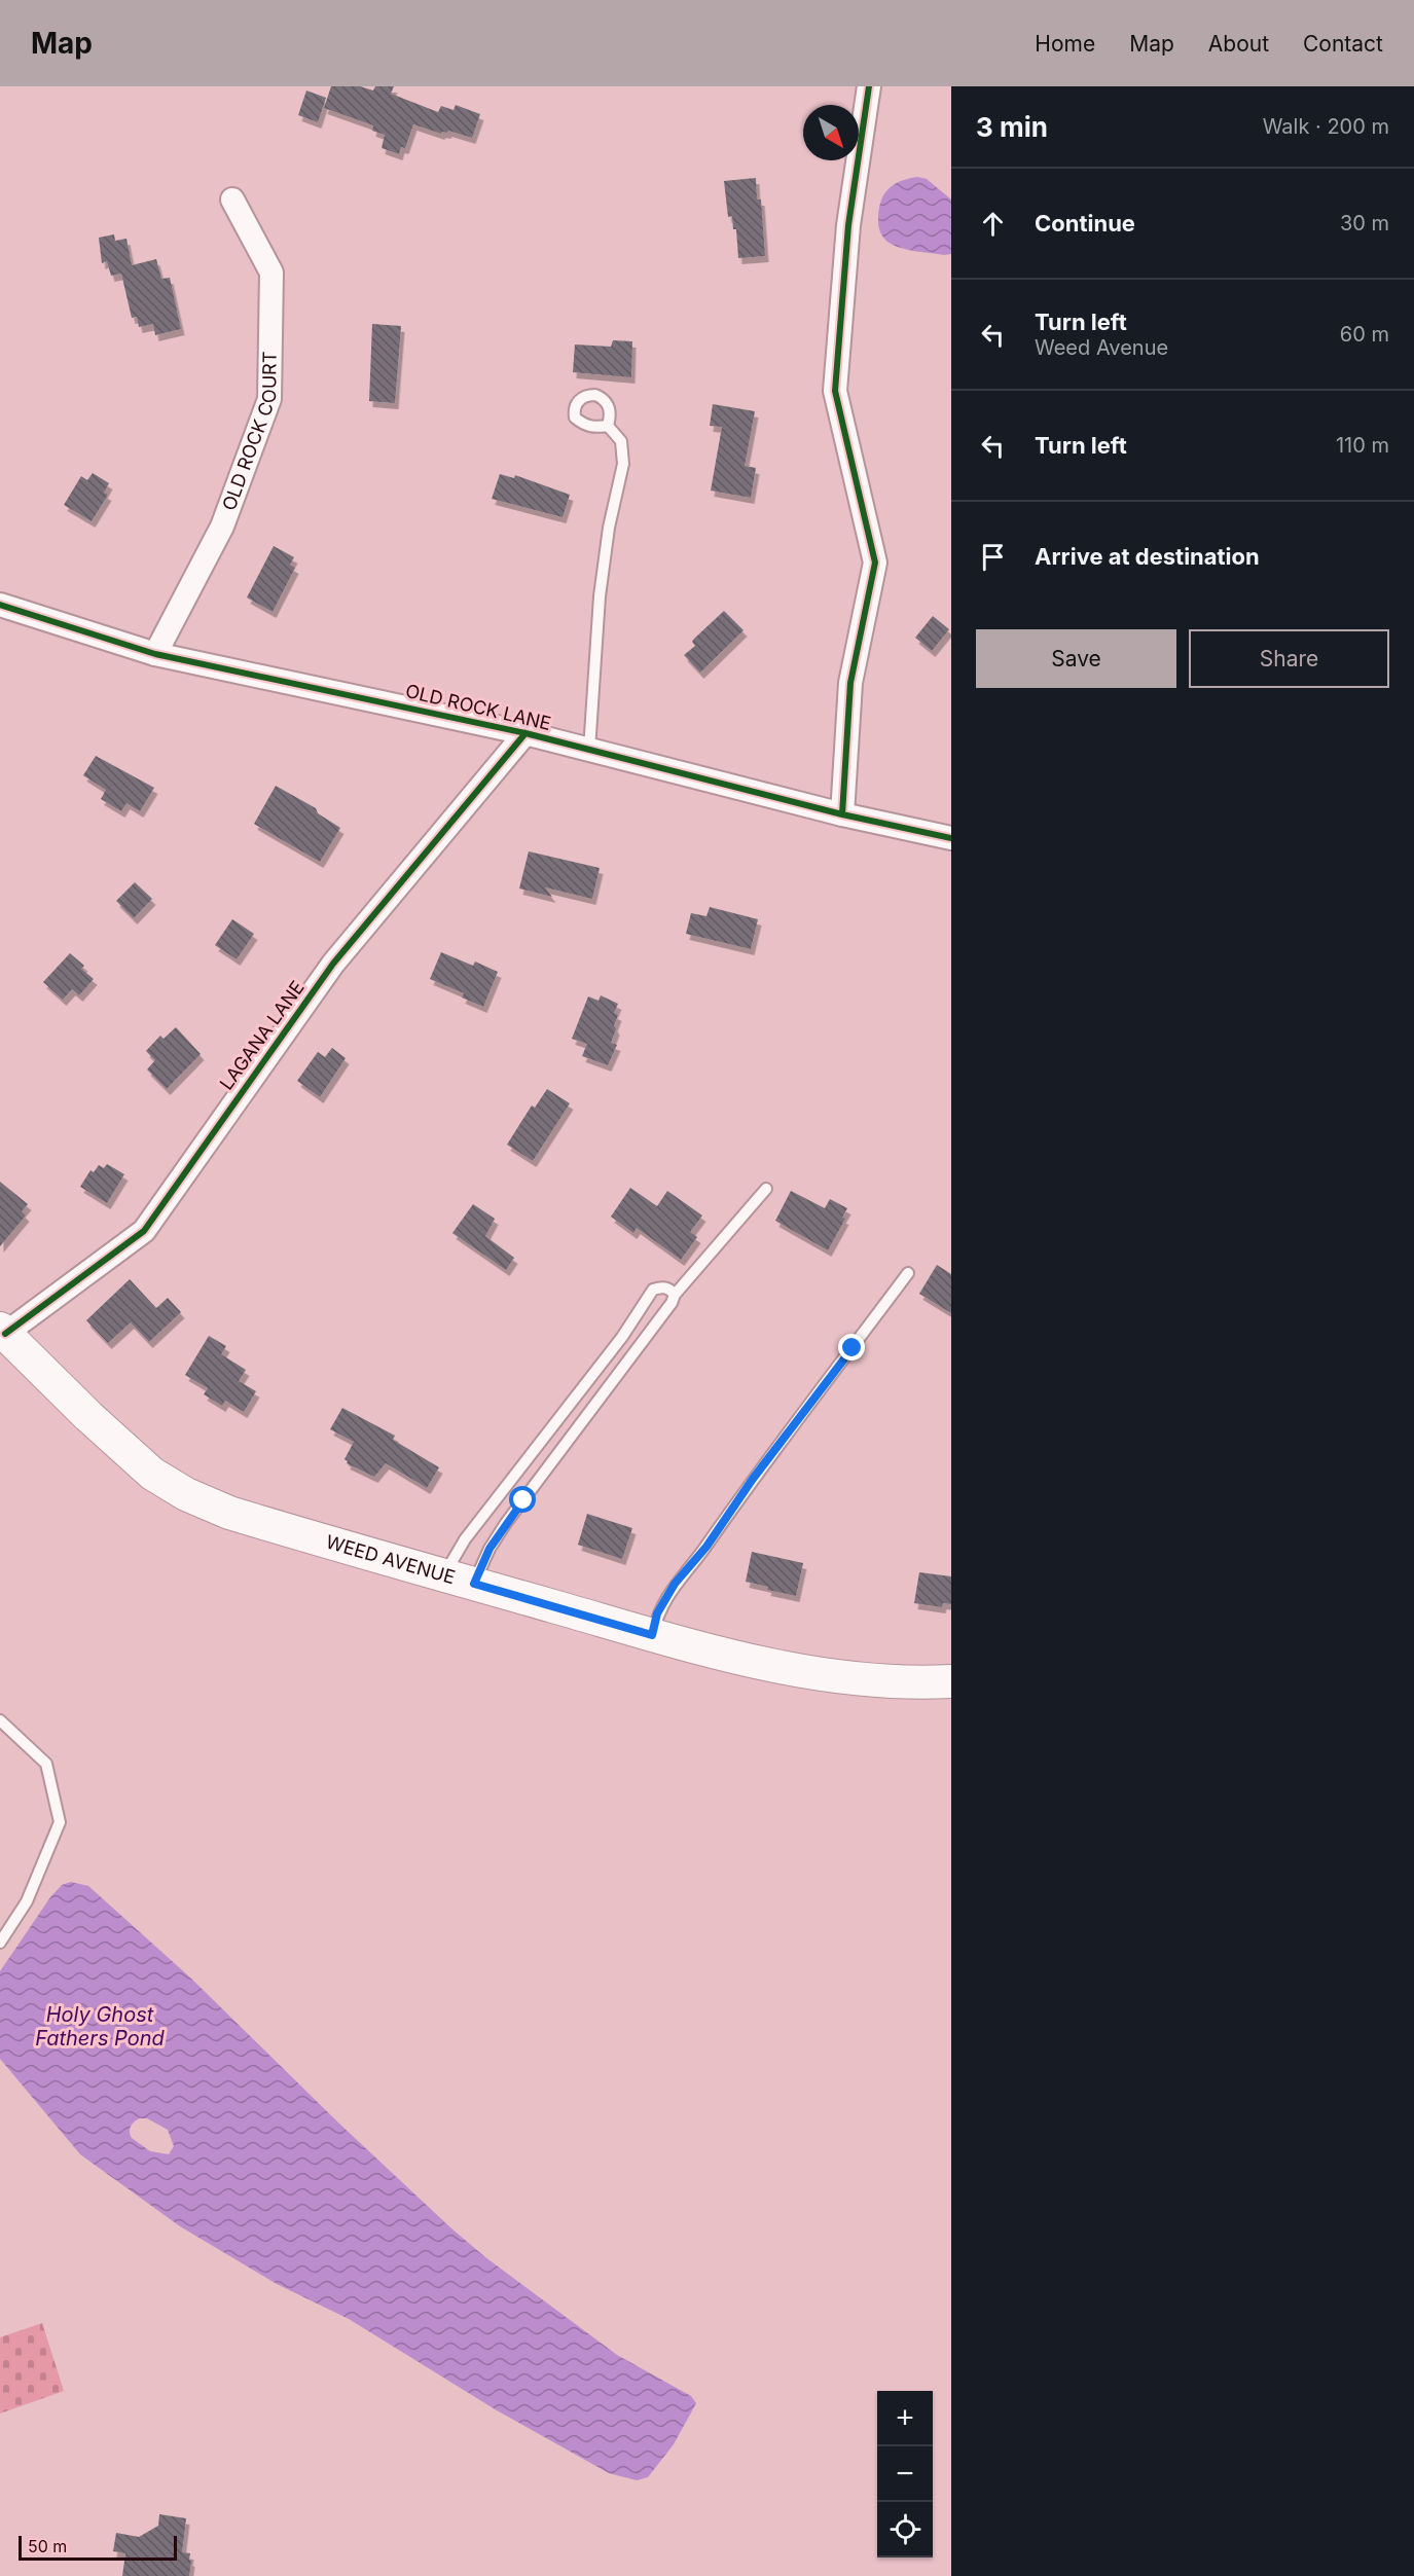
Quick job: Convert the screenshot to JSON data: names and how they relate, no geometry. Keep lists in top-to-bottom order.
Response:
{
  "streets": {
    "main road": ["WEED AVENUE"],
    "street": ["OLD ROCK COURT", "OLD ROCK LANE", "LAGANA LANE"]
  },
  "crossings": [
    ["OLD ROCK COURT", "OLD ROCK LANE"],
    ["OLD ROCK LANE", "LAGANA LANE"],
    ["LAGANA LANE", "WEED AVENUE"]
  ],
  "water": ["Holy Ghost Fathers Pond"],
  "scale_bar": "50 m",
  "north": "bottom right",
  "page": {
    "header": "Map",
    "nav": [
      "Home",
      "Map",
      "About",
      "Contact"
    ],
    "heading": ["3 min", "Walk · 200 m"],
    "list": [
      ["Continue", "30 m"],
      ["Turn left", "Weed Avenue", "60 m"],
      ["Turn left", "110 m"],
      "Arrive at destination"
    ],
    "buttons": ["Save", "Share"],
    "map_buttons": ["+", "−"],
    "scale": "50 m"
  }
}
